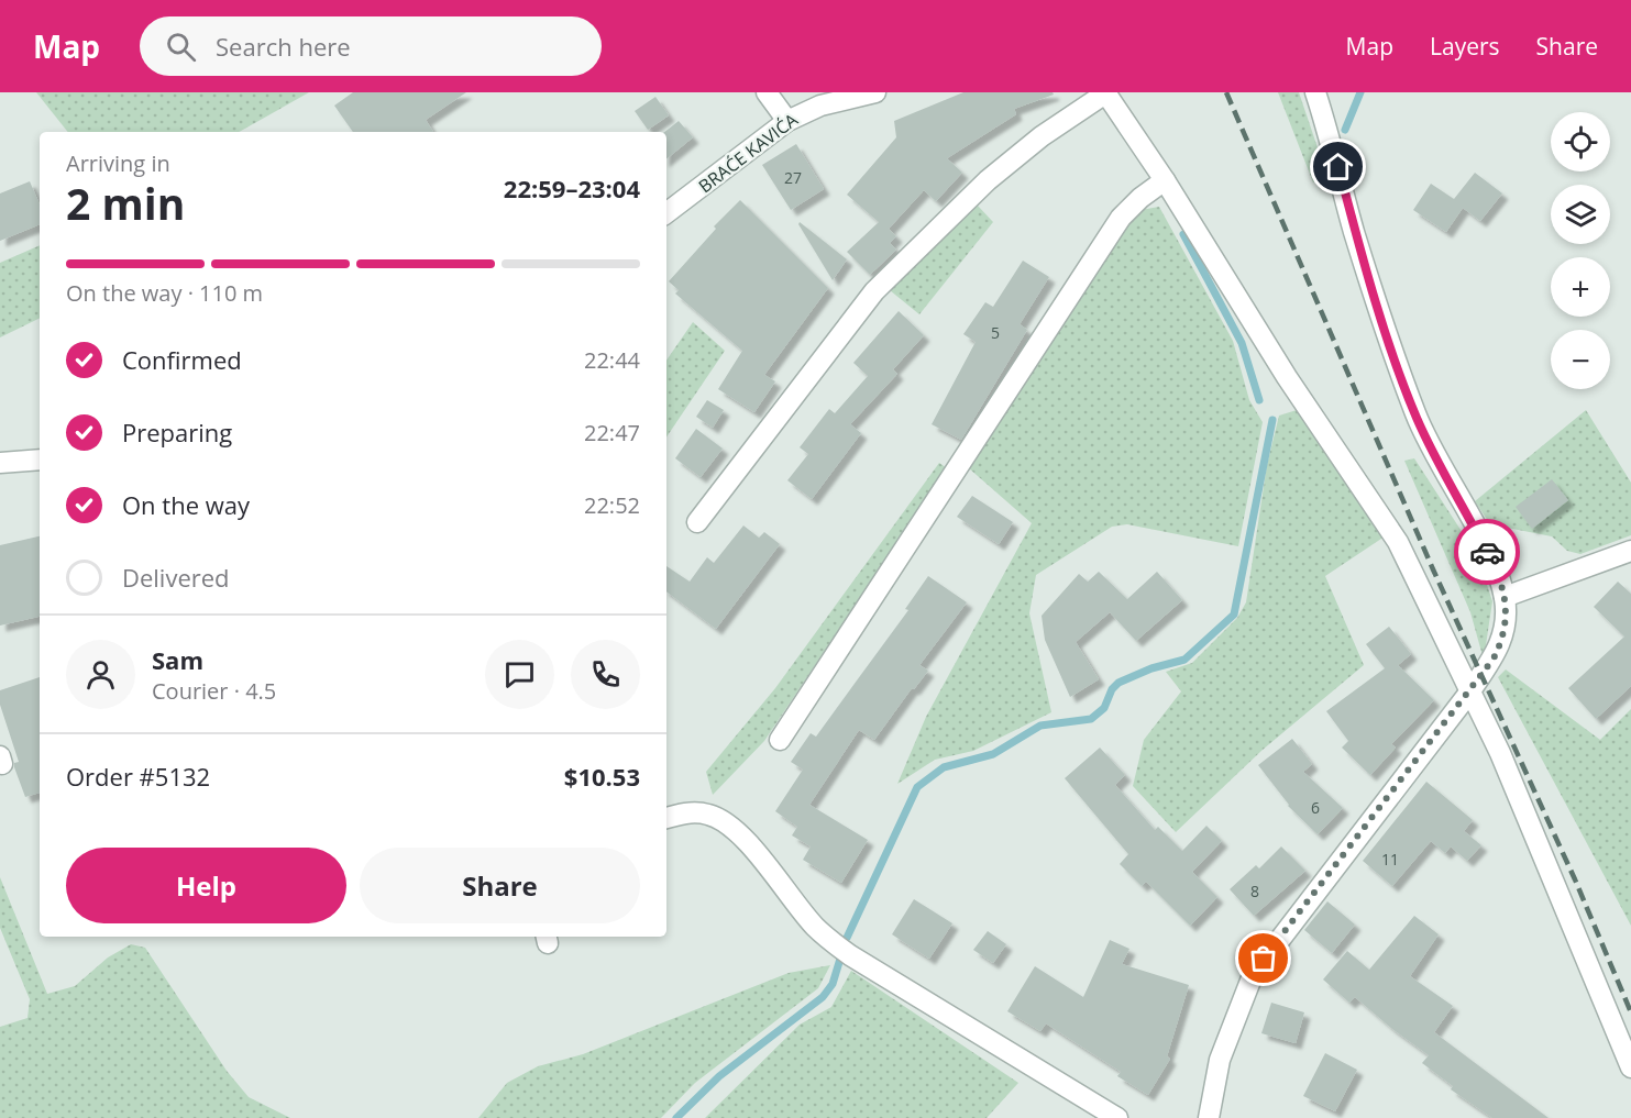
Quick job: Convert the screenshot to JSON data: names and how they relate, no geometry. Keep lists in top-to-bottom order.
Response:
{
  "streets": {
    "street": ["BRAĆE KAVIĆA"]
  },
  "house_numbers": [
    "27",
    "5",
    "6",
    "11",
    "8"
  ],
  "page": {
    "header": "Map",
    "search": "Search here",
    "nav": ["Map", "Layers", "Share"],
    "map_buttons": ["+", "−"],
    "heading": ["2 min", "Arriving in", "22:59–23:04"],
    "panel": [
      "Sam",
      "Courier · 4.5",
      "Order #5132",
      "$10.53"
    ],
    "bar": "On the way · 110 m",
    "list": [
      ["Confirmed", "22:44"],
      ["Preparing", "22:47"],
      ["On the way", "22:52"],
      "Delivered"
    ],
    "buttons": ["Help", "Share"]
  }
}
